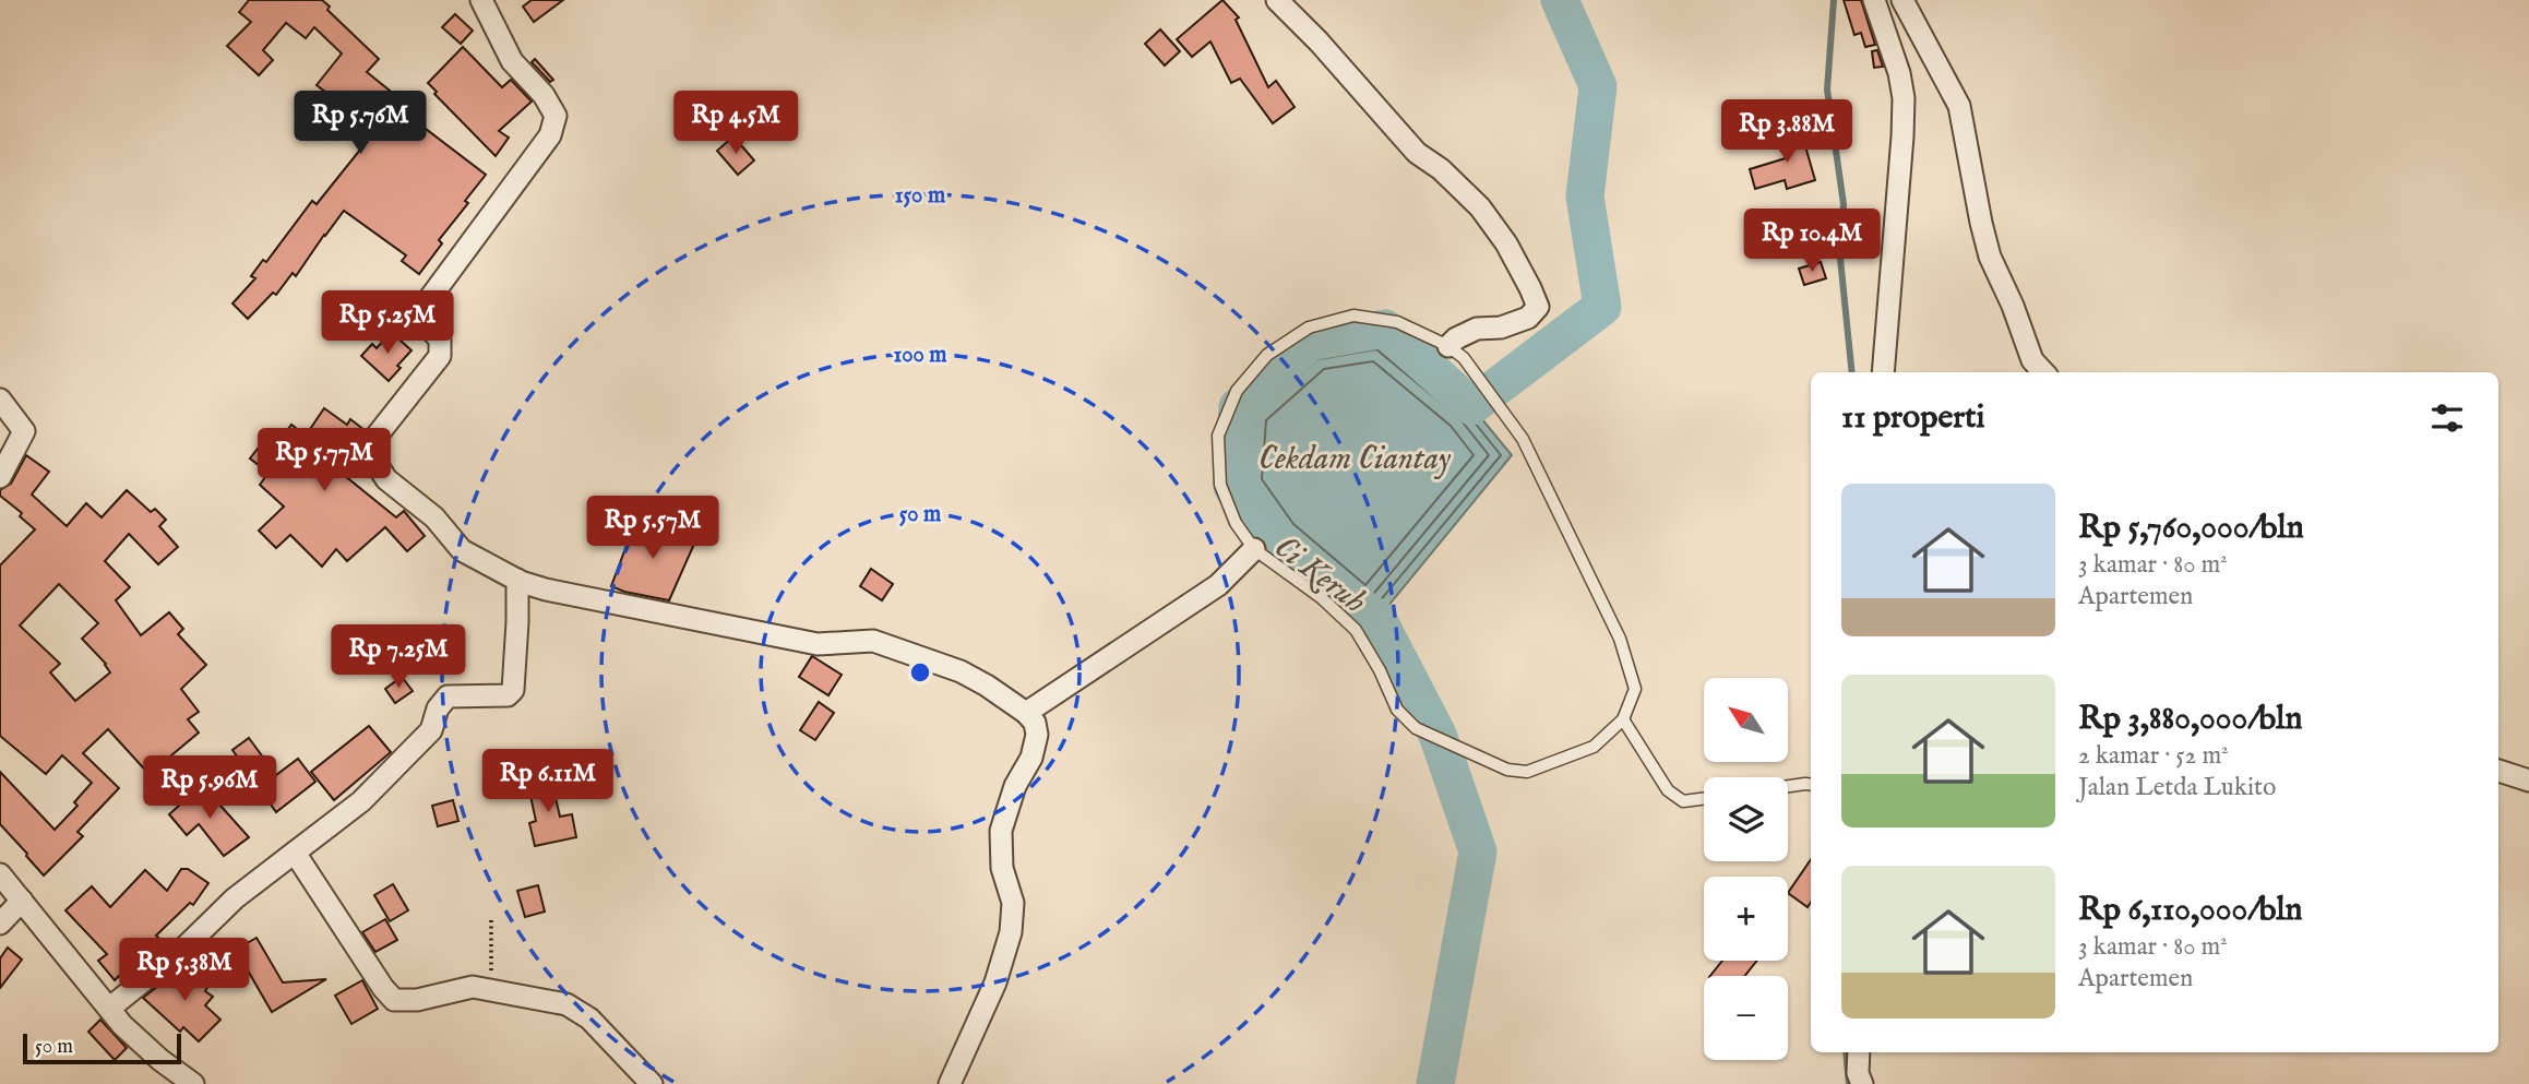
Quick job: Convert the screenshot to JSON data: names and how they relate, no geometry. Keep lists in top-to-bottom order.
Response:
{
  "water": ["Cekdam Ciantay", "Ci Keruh"],
  "scale_bar": "50 m",
  "north": "top left",
  "page": {
    "price": [
      "Rp 5.76M",
      "Rp 4.5M",
      "Rp 3.88M",
      "Rp 10.4M",
      "Rp 5.25M",
      "Rp 5.77M",
      "Rp 5.57M",
      "Rp 7.25M",
      "Rp 6.11M",
      "Rp 5.96M",
      "Rp 5.38M"
    ],
    "heading": "11 properti",
    "list": [
      {
        "name": "Rp 5,760,000/bln",
        "note": "3 kamar · 80 m² · Apartemen"
      },
      {
        "name": "Rp 3,880,000/bln",
        "note": "2 kamar · 52 m² · Jalan Letda Lukito"
      },
      {
        "name": "Rp 6,110,000/bln",
        "note": "3 kamar · 80 m² · Apartemen"
      }
    ],
    "map_buttons": ["+", "−"],
    "scale": "50 m"
  },
  "rings": ["150 m", "100 m", "50 m"]
}
